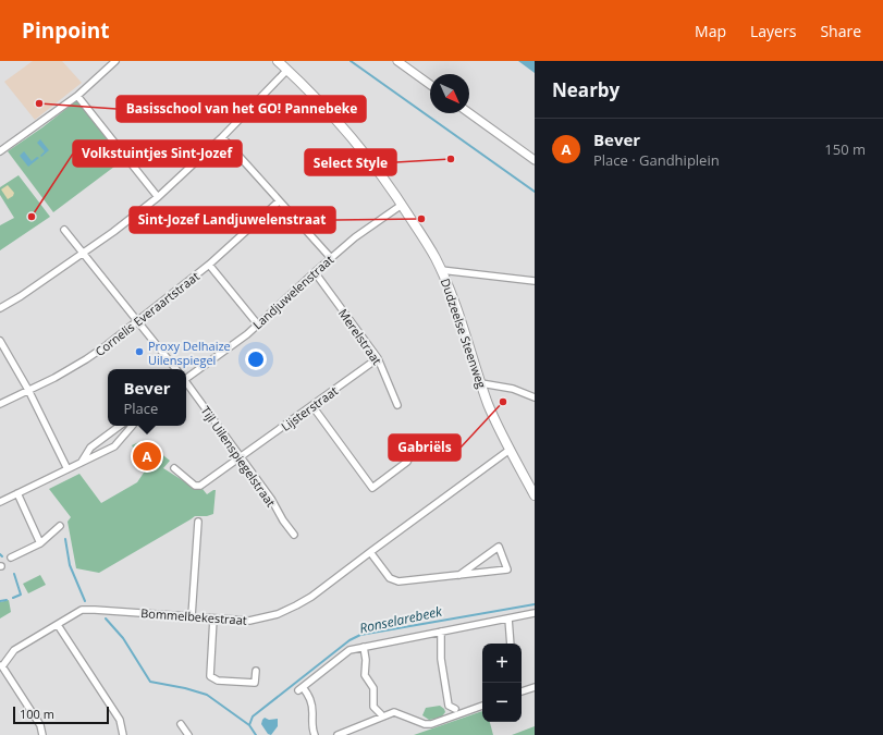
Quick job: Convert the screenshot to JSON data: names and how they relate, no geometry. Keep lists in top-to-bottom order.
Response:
{
  "streets": {
    "main road": ["Dudzeelse Steenweg"],
    "street": [
      "Landjuwelenstraat",
      "Cornelis Everaartstraat",
      "Merelstraat",
      "Lijsterstraat",
      "Tijl Uilenspiegelstraat",
      "Bommelbekestraat"
    ]
  },
  "crossings": [
    ["Landjuwelenstraat", "Dudzeelse Steenweg"],
    ["Landjuwelenstraat", "Merelstraat"],
    ["Dudzeelse Steenweg", "Bommelbekestraat"],
    ["Merelstraat", "Lijsterstraat"],
    ["Lijsterstraat", "Tijl Uilenspiegelstraat"]
  ],
  "water": ["Ronselarebeek"],
  "places": [
    "Basisschool van het GO! Pannebeke",
    "Select Style",
    "Volkstuintjes Sint-Jozef",
    "Sint-Jozef Landjuwelenstraat",
    "Proxy Delhaize Uilenspiegel",
    "Gabriëls"
  ],
  "scale_bar": "100 m",
  "north": "bottom right",
  "page": {
    "header": "Pinpoint",
    "nav": ["Map", "Layers", "Share"],
    "heading": "Nearby",
    "list": [
      {
        "mark": "A",
        "name": "Bever",
        "note": "Place · Gandhiplein",
        "value": "150 m"
      }
    ],
    "popup": ["Bever", "Place"],
    "pins": "A",
    "map_buttons": ["+", "−"],
    "scale": "100 m"
  }
}
